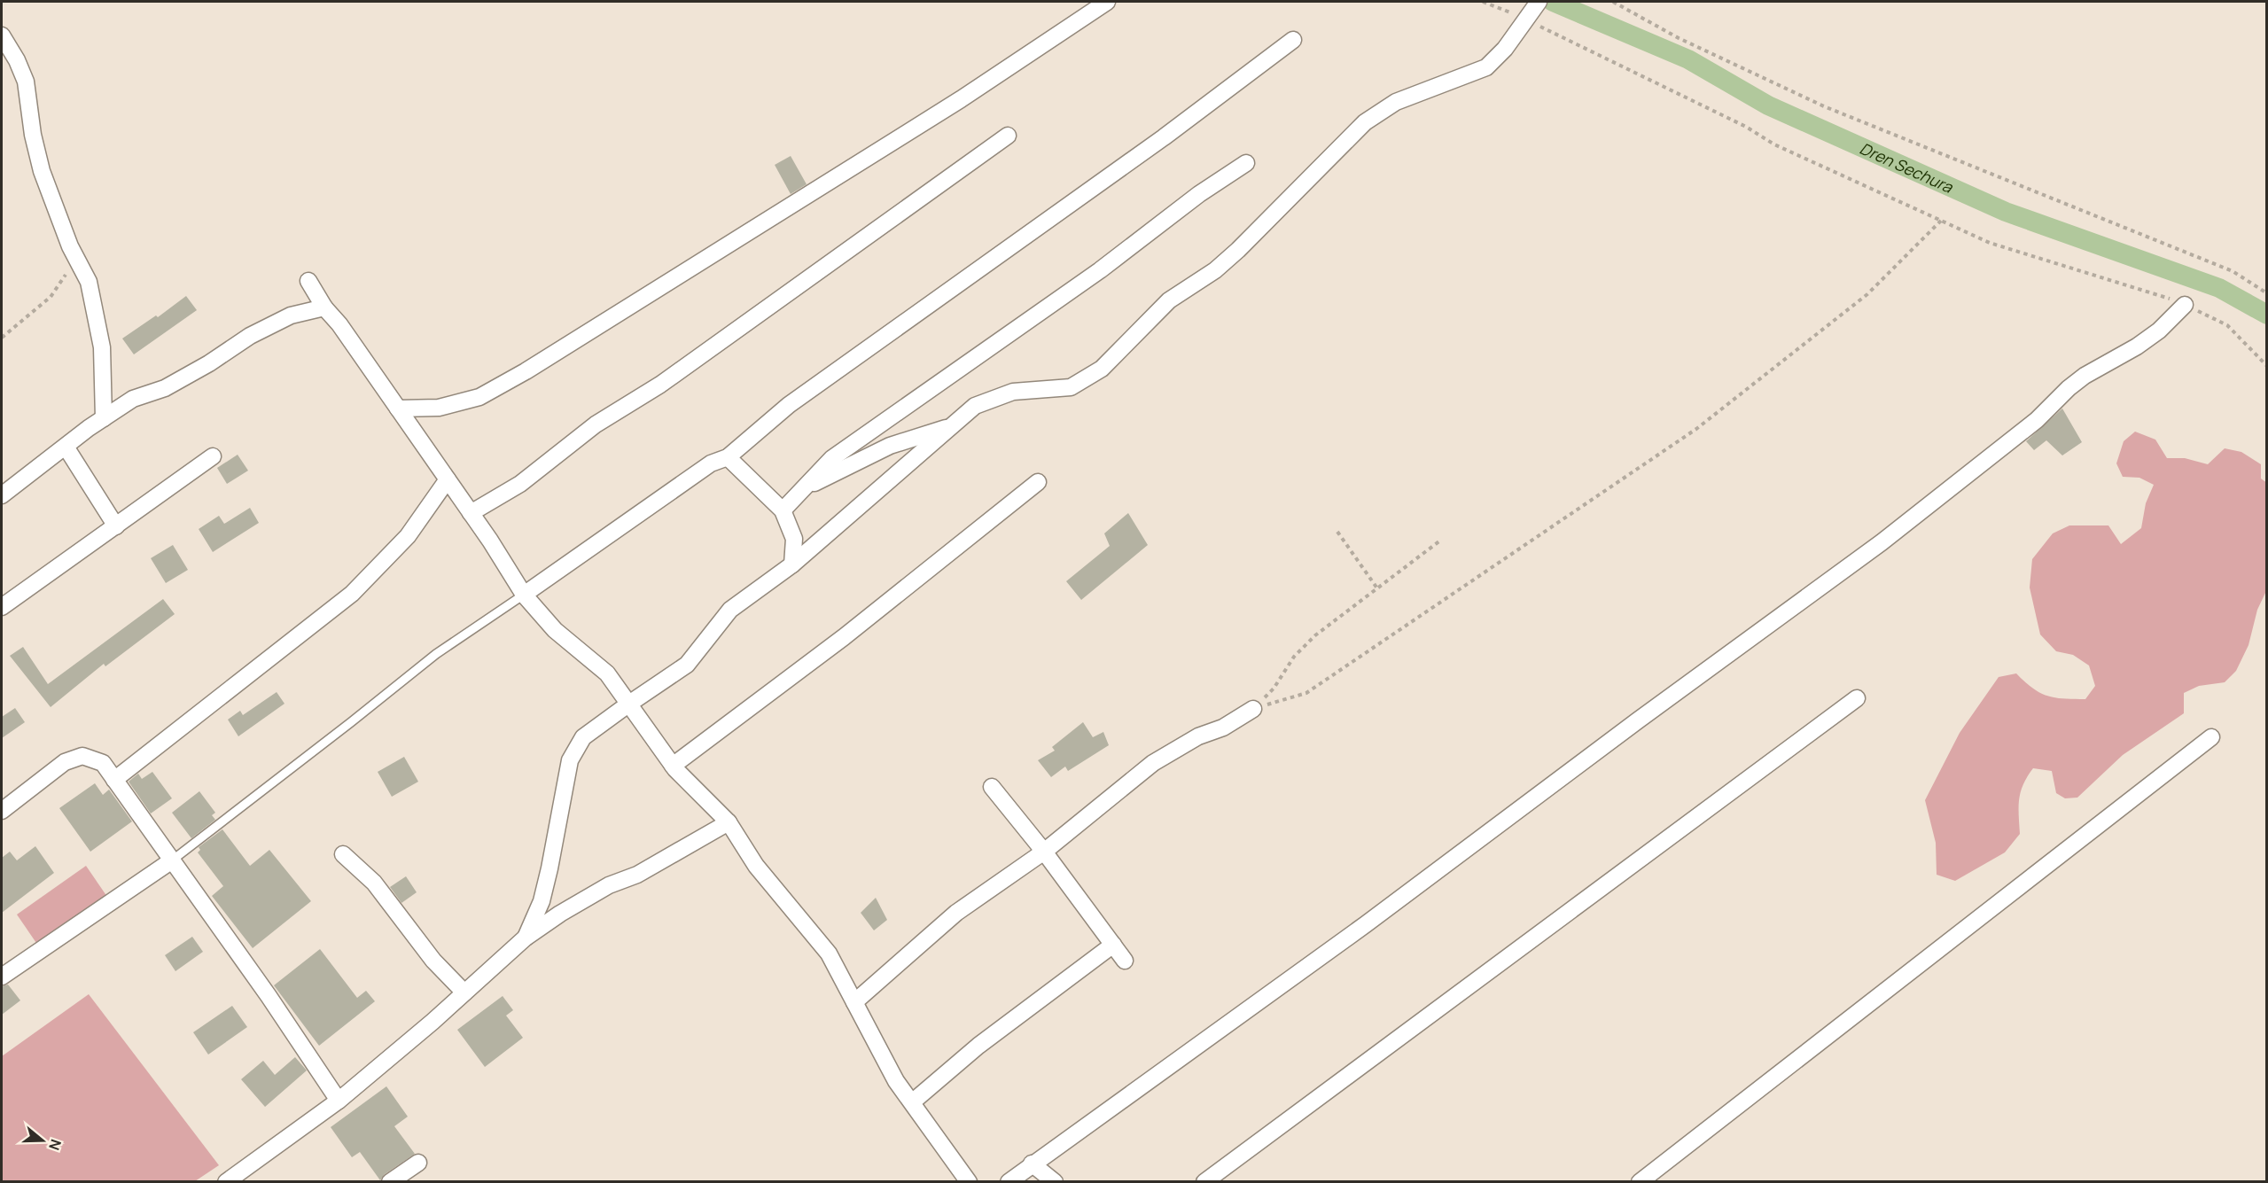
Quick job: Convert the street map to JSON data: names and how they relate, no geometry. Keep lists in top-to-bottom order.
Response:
{
  "water": ["Dren Sechura"],
  "north": "right"
}
